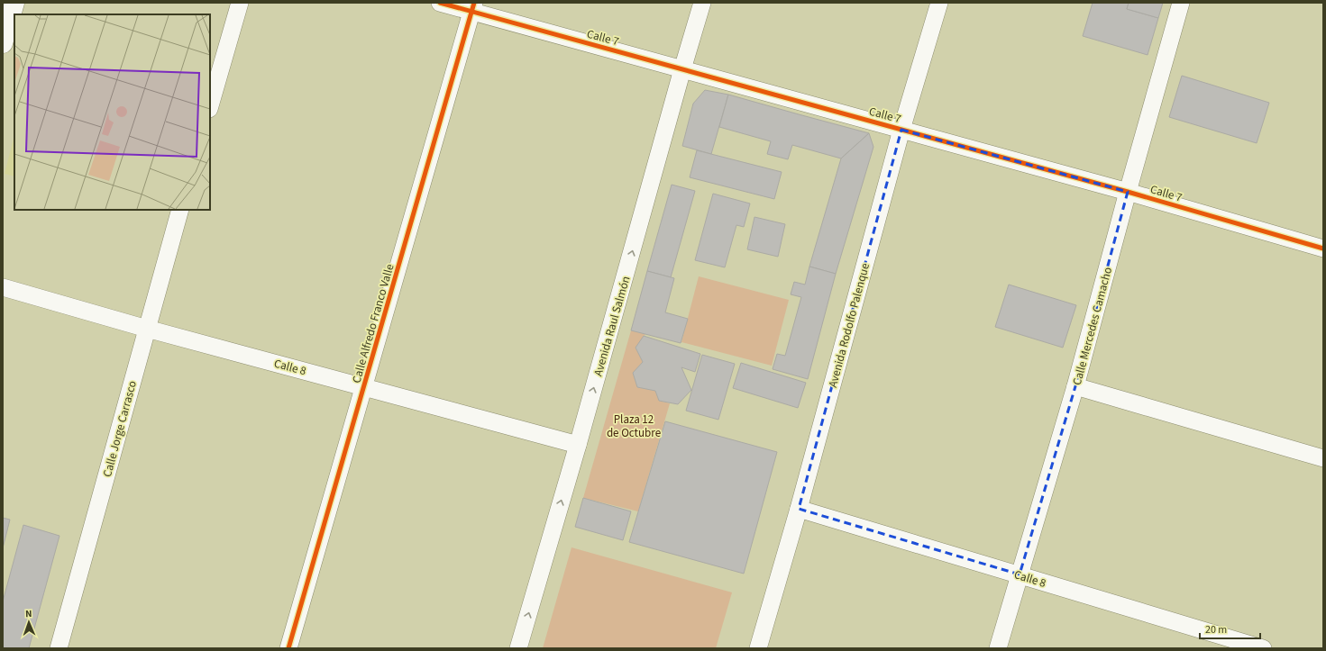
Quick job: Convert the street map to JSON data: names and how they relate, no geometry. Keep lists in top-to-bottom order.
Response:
{
  "streets": {
    "street": [
      "Calle 7",
      "Calle Alfredo Franco Valle",
      "Avenida Rodolfo Palenque",
      "Avenida Raul Salmón",
      "Calle Mercedes Camacho",
      "Calle 8",
      "Calle Jorge Carrasco"
    ]
  },
  "crossings": [
    ["Calle 7", "Calle Alfredo Franco Valle"],
    ["Calle 7", "Avenida Rodolfo Palenque"],
    ["Calle 7", "Avenida Raul Salmón"],
    ["Calle 7", "Calle Mercedes Camacho"],
    ["Calle Alfredo Franco Valle", "Calle 8"],
    ["Avenida Rodolfo Palenque", "Calle 8"],
    ["Avenida Raul Salmón", "Calle 8"],
    ["Calle Mercedes Camacho", "Calle 8"],
    ["Calle 8", "Calle Jorge Carrasco"]
  ],
  "one_way": ["Avenida Raul Salmón"],
  "parks": ["Plaza 12 de Octubre"],
  "scale_bar": "20 m",
  "north": "top"
}
